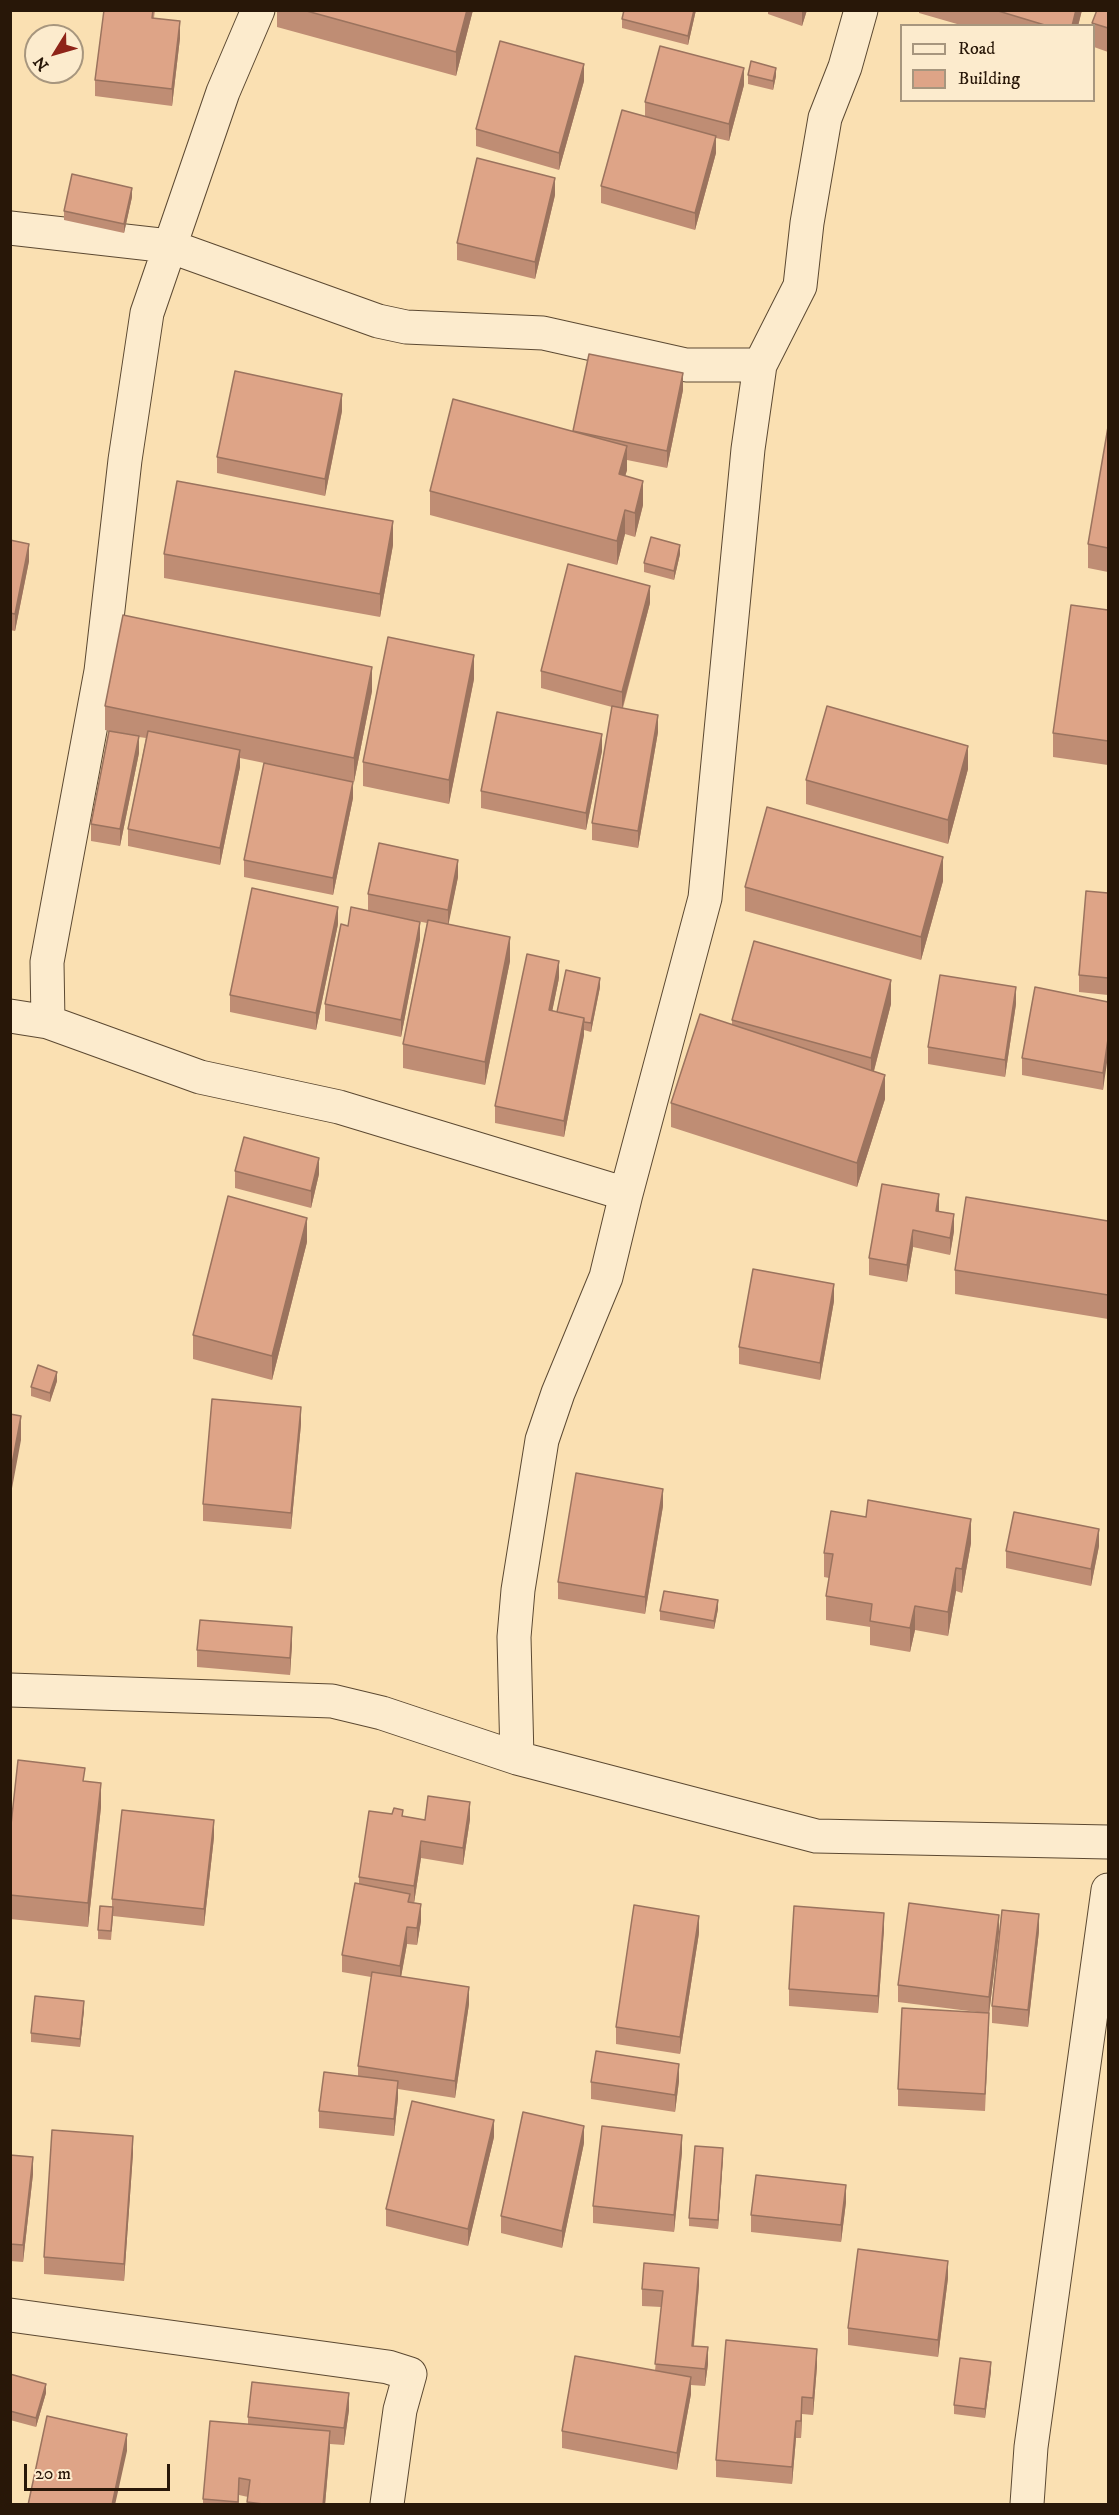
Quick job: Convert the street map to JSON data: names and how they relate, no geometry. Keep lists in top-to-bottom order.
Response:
{
  "legend": ["Road", "Building"],
  "scale_bar": "20 m",
  "north": "bottom left"
}
